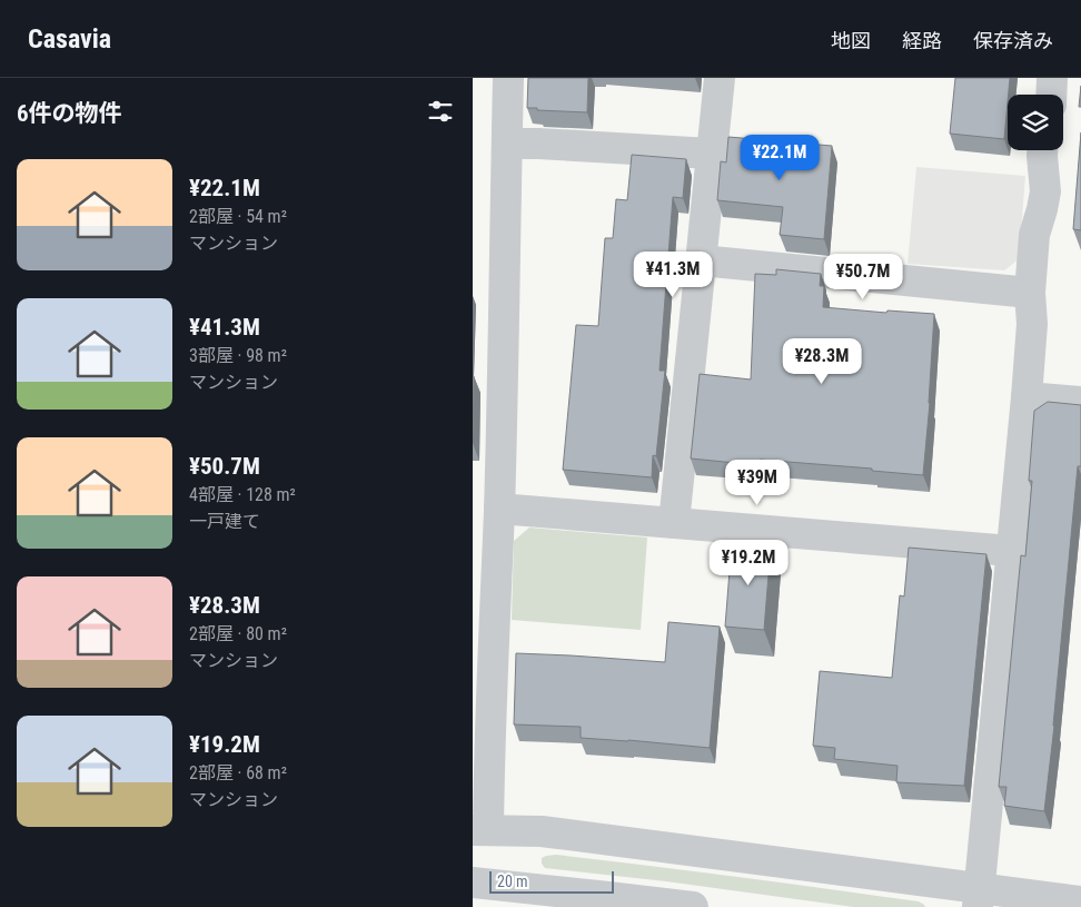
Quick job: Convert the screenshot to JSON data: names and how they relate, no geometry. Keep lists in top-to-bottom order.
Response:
{
  "scale_bar": "20 m",
  "page": {
    "header": "Casavia",
    "nav": ["地図", "経路", "保存済み"],
    "heading": "6件の物件",
    "price": [
      "¥22.1M",
      "¥41.3M",
      "¥50.7M",
      "¥28.3M",
      "¥39M",
      "¥19.2M"
    ],
    "list": [
      {
        "name": "¥22.1M",
        "note": "2部屋 · 54 m² · マンション"
      },
      {
        "name": "¥41.3M",
        "note": "3部屋 · 98 m² · マンション"
      },
      {
        "name": "¥50.7M",
        "note": "4部屋 · 128 m² · 一戸建て"
      },
      {
        "name": "¥28.3M",
        "note": "2部屋 · 80 m² · マンション"
      },
      {
        "name": "¥19.2M",
        "note": "2部屋 · 68 m² · マンション"
      }
    ],
    "scale": "20 m"
  }
}
